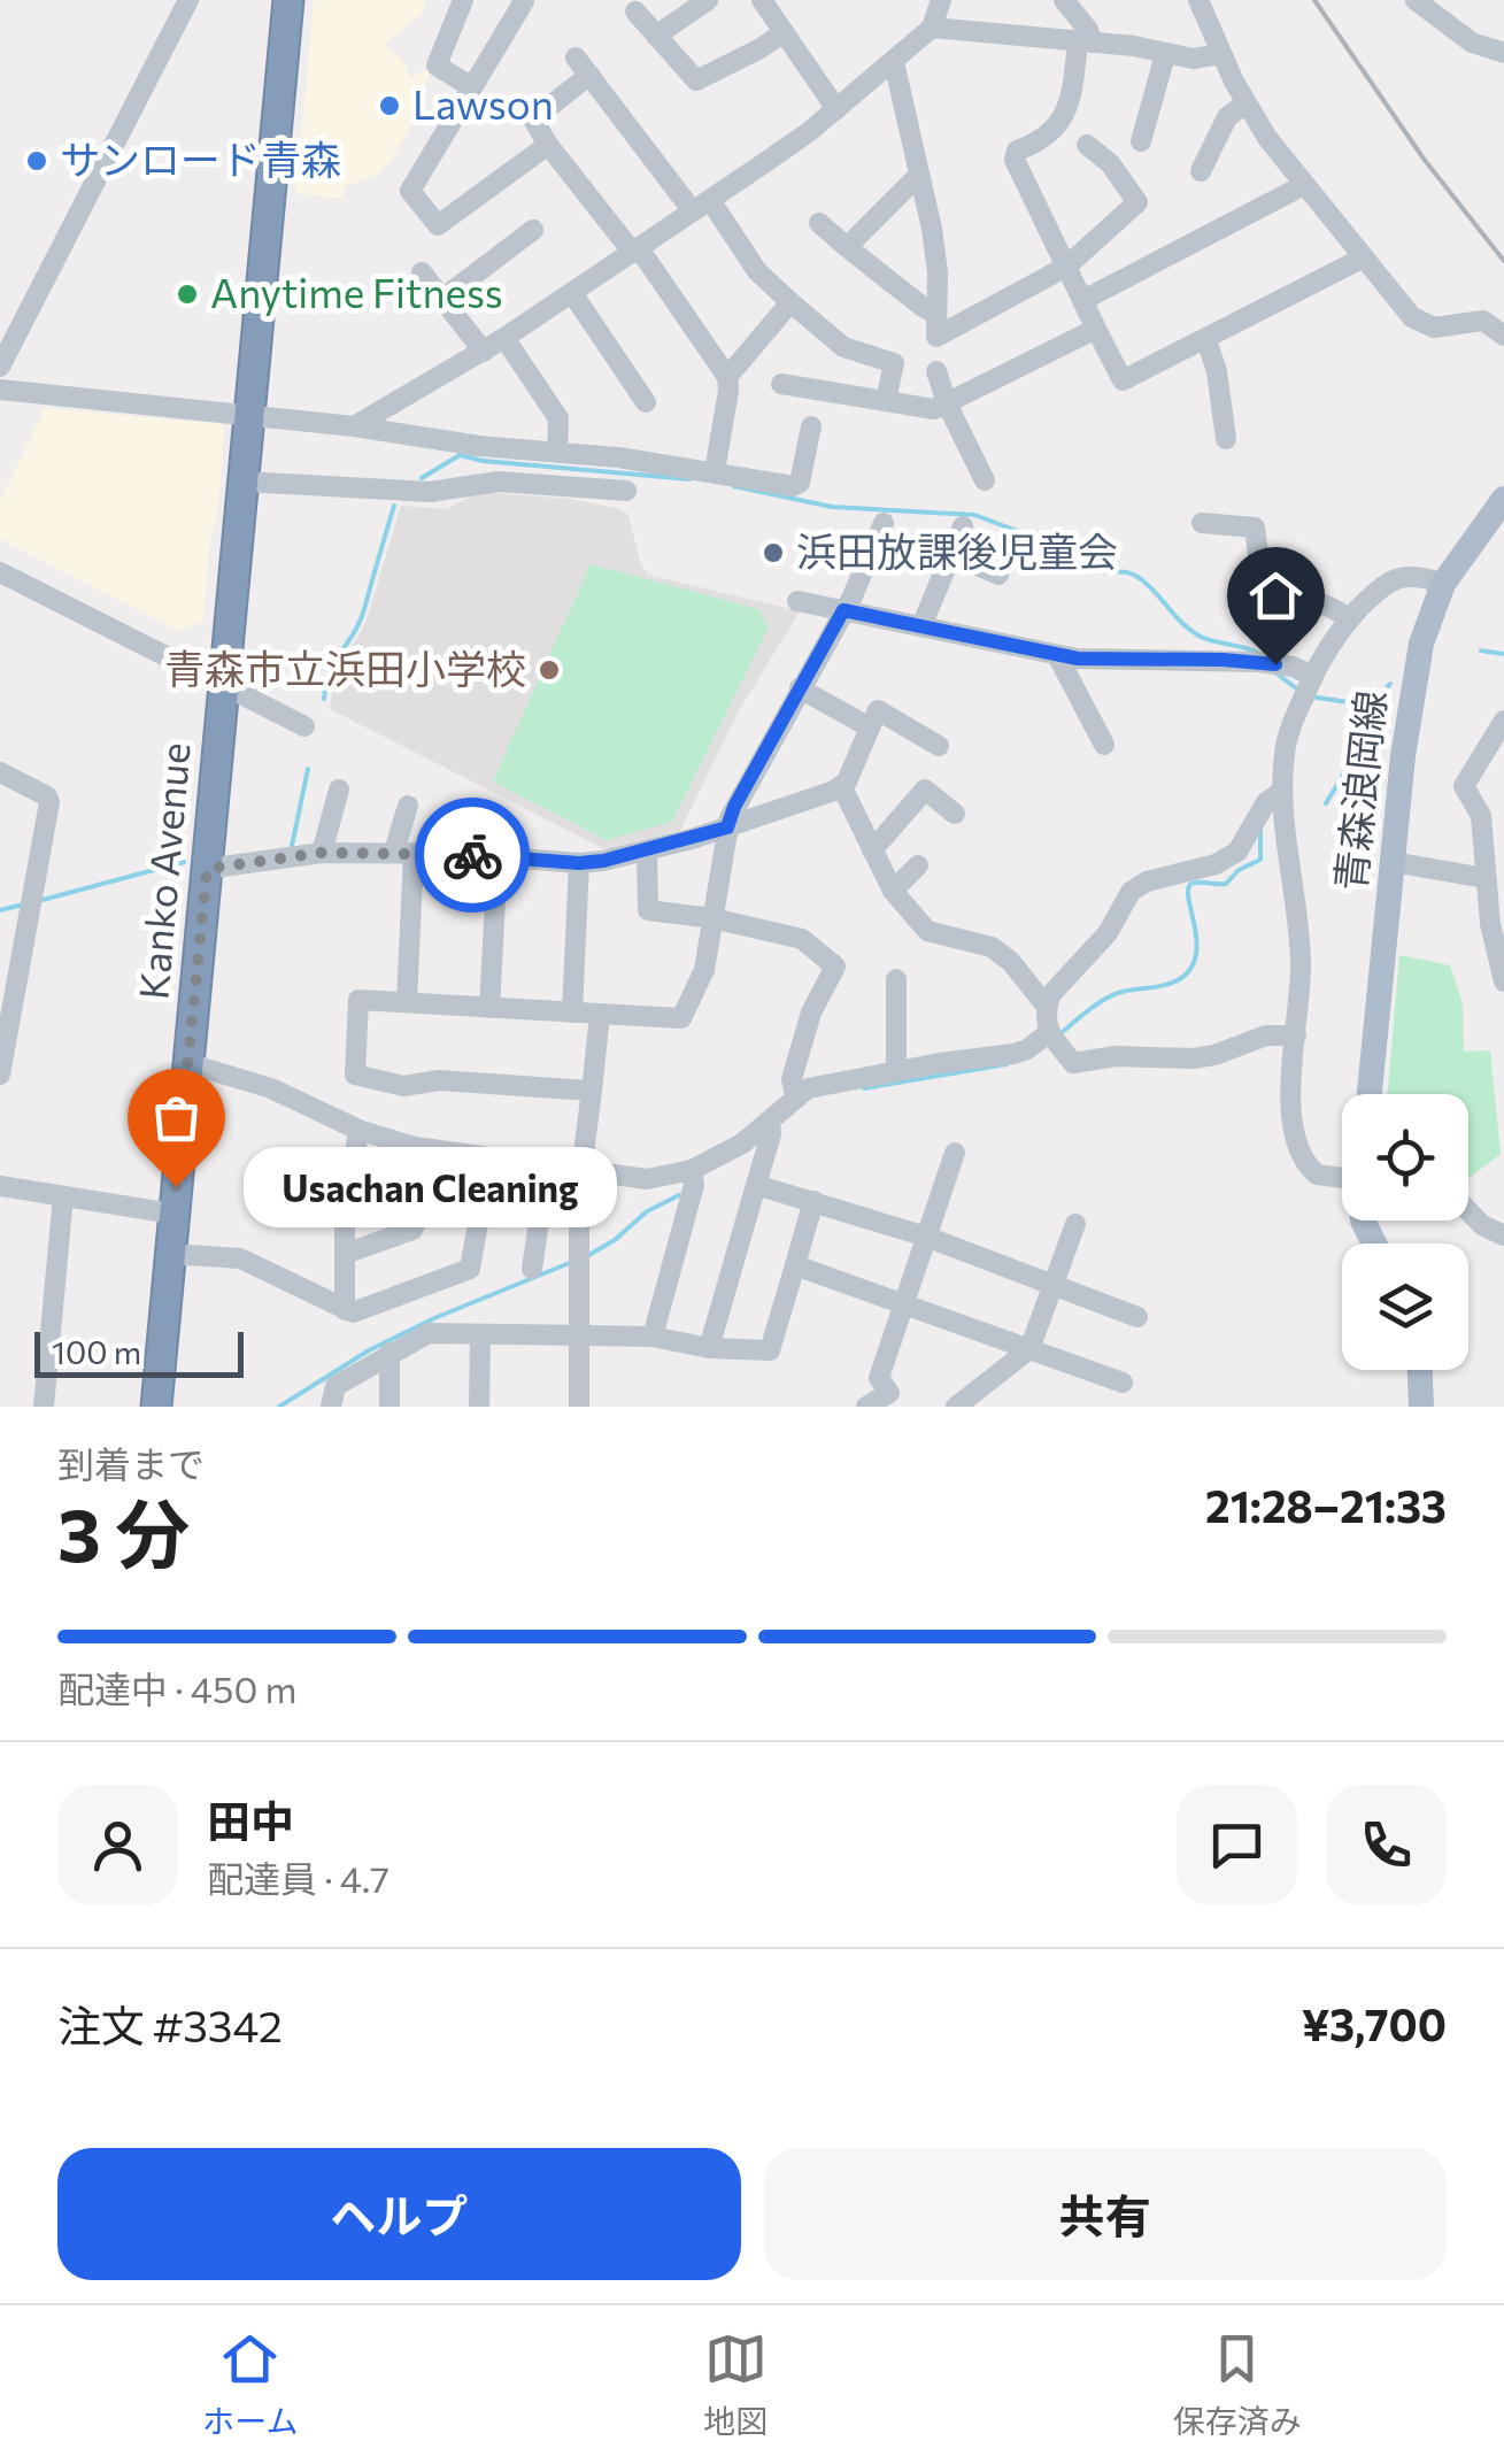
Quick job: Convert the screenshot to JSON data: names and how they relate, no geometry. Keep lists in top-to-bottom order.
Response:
{
  "streets": {
    "highway": ["Kanko Avenue"],
    "main road": ["青森浪岡線"]
  },
  "places": [
    "Lawson",
    "サンロード青森",
    "Anytime Fitness",
    "浜田放課後児童会",
    "青森市立浜田小学校",
    "Usachan Cleaning"
  ],
  "scale_bar": "100 m",
  "page": {
    "bubble": "Usachan Cleaning",
    "scale": "100 m",
    "heading": ["3 分", "到着まで", "21:28–21:33"],
    "panel": [
      "田中",
      "配達員 · 4.7",
      "注文 #3342",
      "¥3,700"
    ],
    "bar": "配達中 · 450 m",
    "buttons": ["ヘルプ", "共有"],
    "tabs": ["ホーム", "地図", "保存済み"]
  }
}
